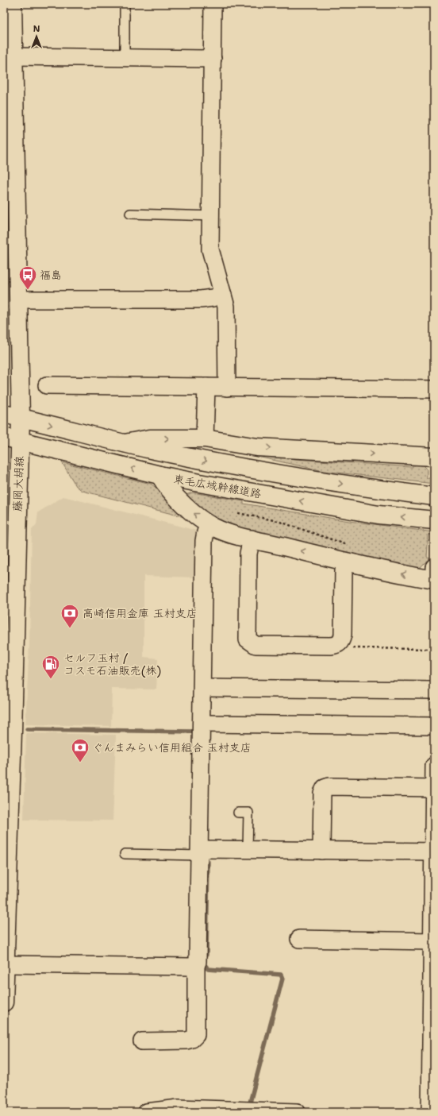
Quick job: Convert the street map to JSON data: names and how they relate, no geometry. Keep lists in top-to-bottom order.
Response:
{
  "streets": {
    "main road": ["藤岡大胡線", "東毛広域幹線道路"]
  },
  "crossings": [
    ["藤岡大胡線", "東毛広域幹線道路"]
  ],
  "places": {
    "bus stop": ["福島"],
    "bank": ["高崎信用金庫 玉村支店", "ぐんまみらい信用組合 玉村支店"],
    "fuel station": ["セルフ玉村 / コスモ石油販売(株)"]
  },
  "north": "top"
}
